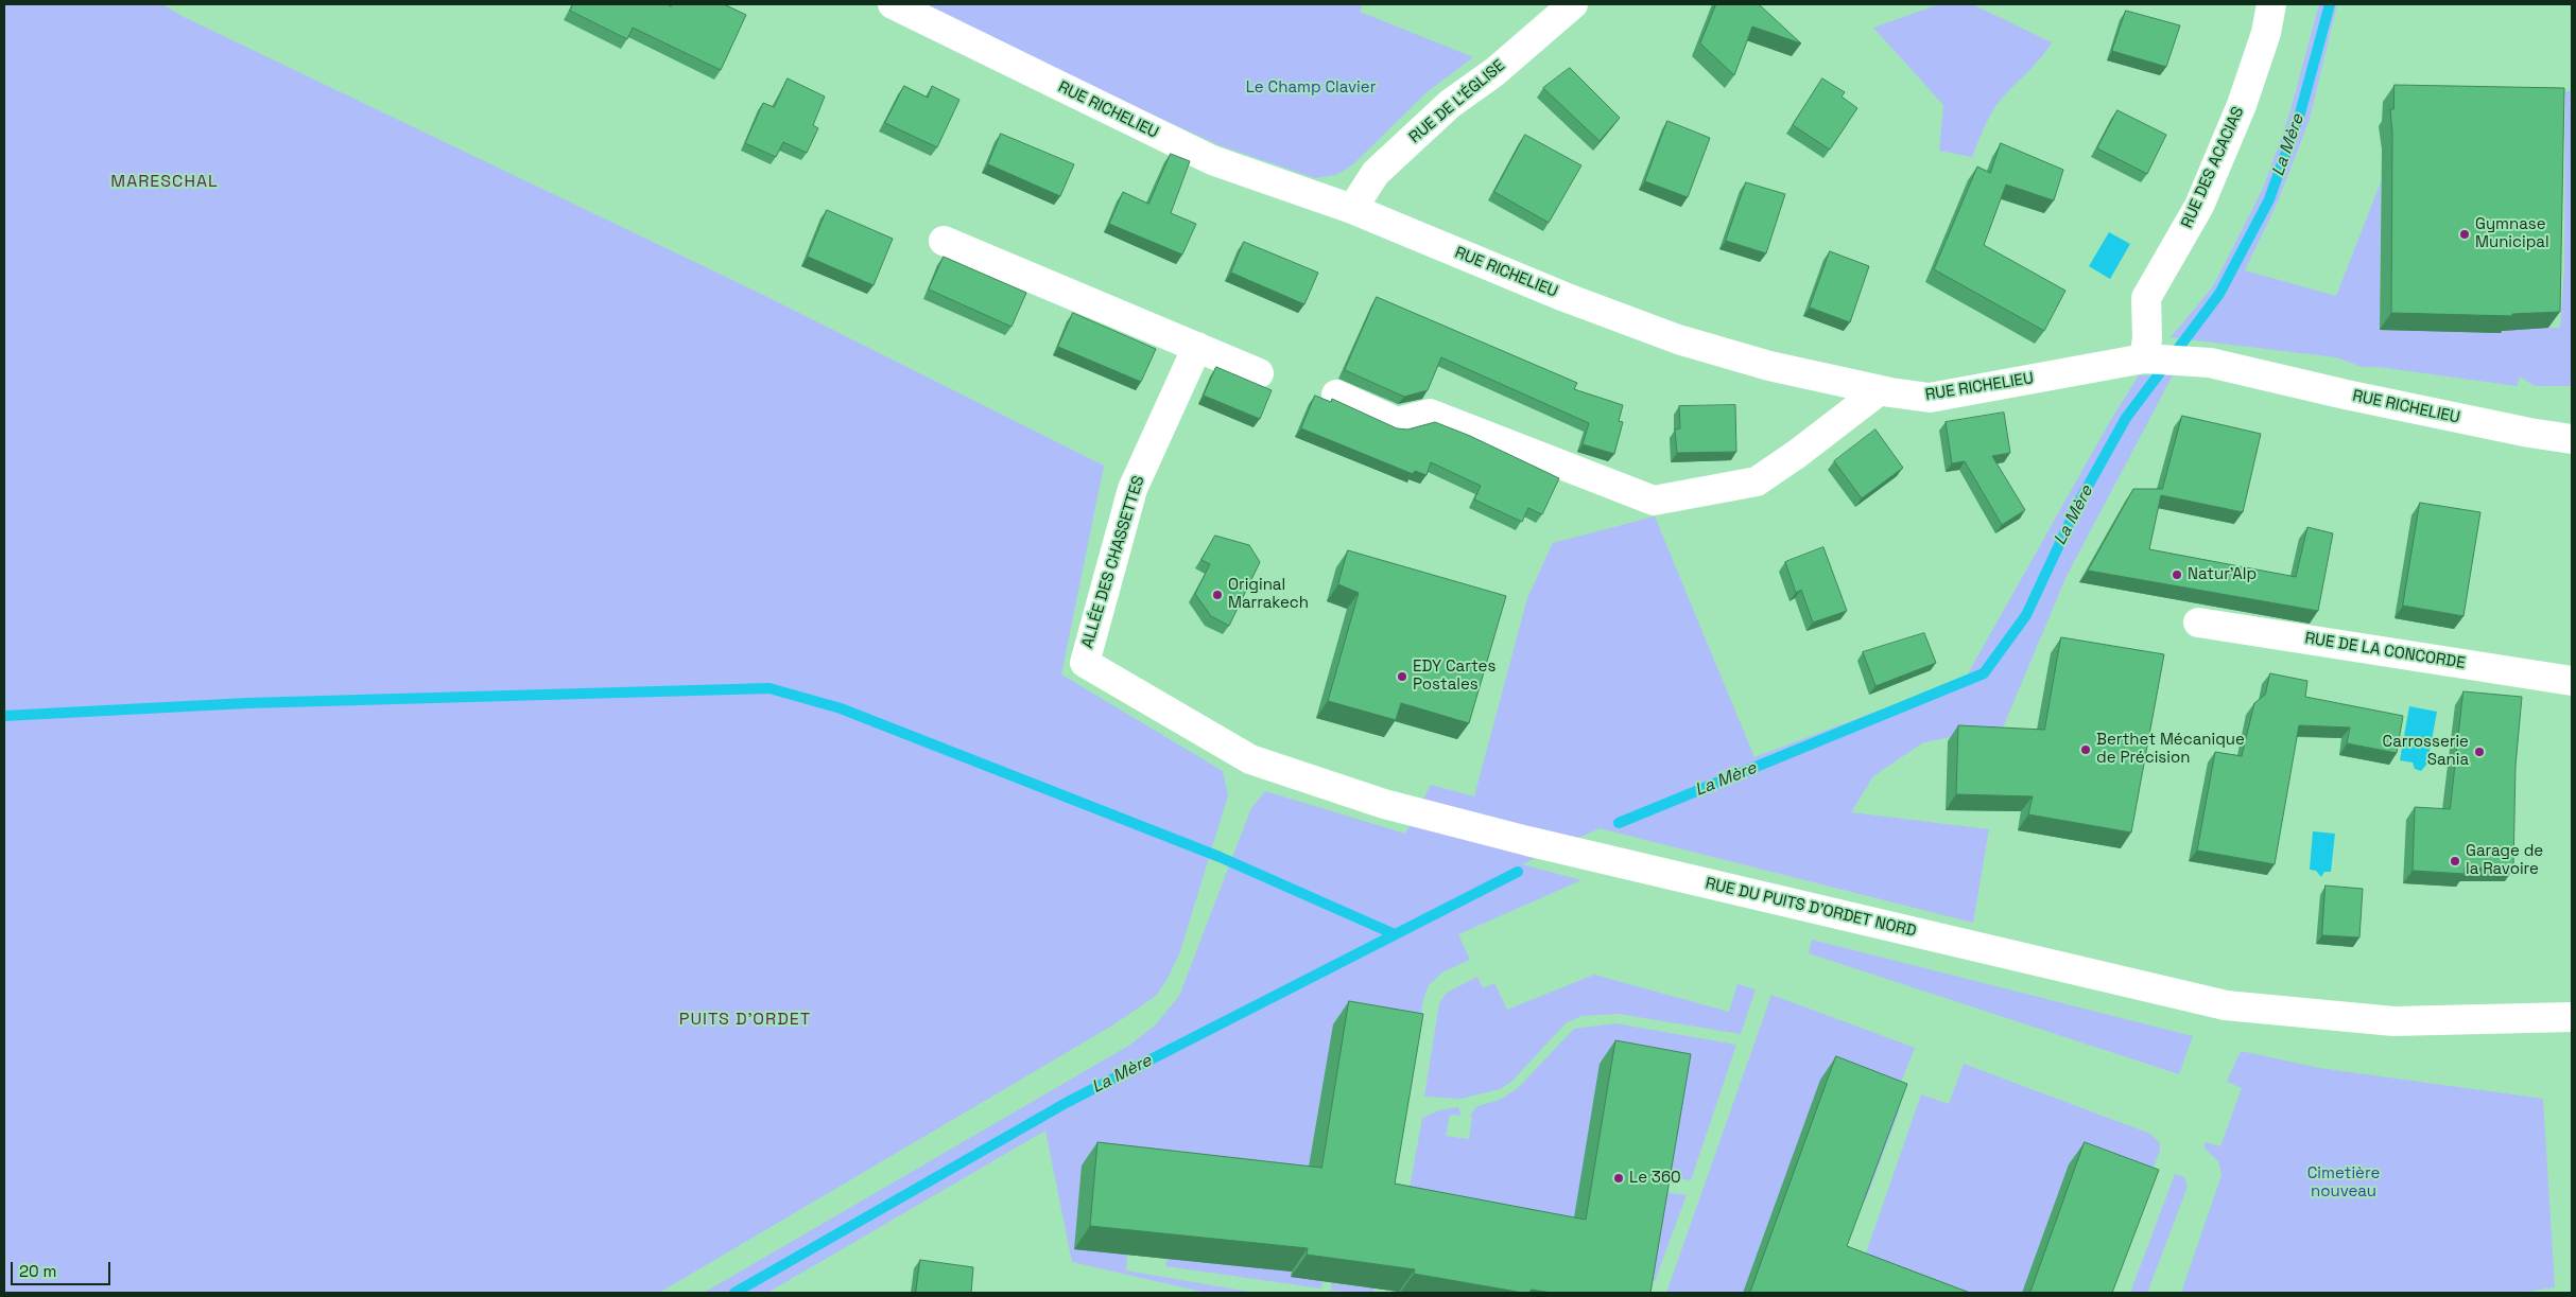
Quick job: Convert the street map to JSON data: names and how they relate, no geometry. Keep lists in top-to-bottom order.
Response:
{
  "streets": {
    "street": [
      "RUE DE L'ÉGLISE",
      "RUE RICHELIEU",
      "RUE DES ACACIAS",
      "ALLÉE DES CHASSETTES",
      "RUE DE LA CONCORDE",
      "RUE DU PUITS D'ORDET NORD"
    ]
  },
  "crossings": [
    ["RUE DE L'ÉGLISE", "RUE RICHELIEU"],
    ["RUE RICHELIEU", "RUE DES ACACIAS"],
    ["ALLÉE DES CHASSETTES", "RUE DU PUITS D'ORDET NORD"]
  ],
  "districts": ["MARESCHAL", "PUITS D'ORDET"],
  "water": ["La Mère"],
  "parks": ["Le Champ Clavier", "Cimetière nouveau"],
  "places": [
    "Gymnase Municipal",
    "Natur'Alp",
    "Original Marrakech",
    "EDY Cartes Postales",
    "Berthet Mécanique de Précision",
    "Carrosserie Sania",
    "Garage de la Ravoire",
    "Le 360"
  ],
  "scale_bar": "20 m"
}
